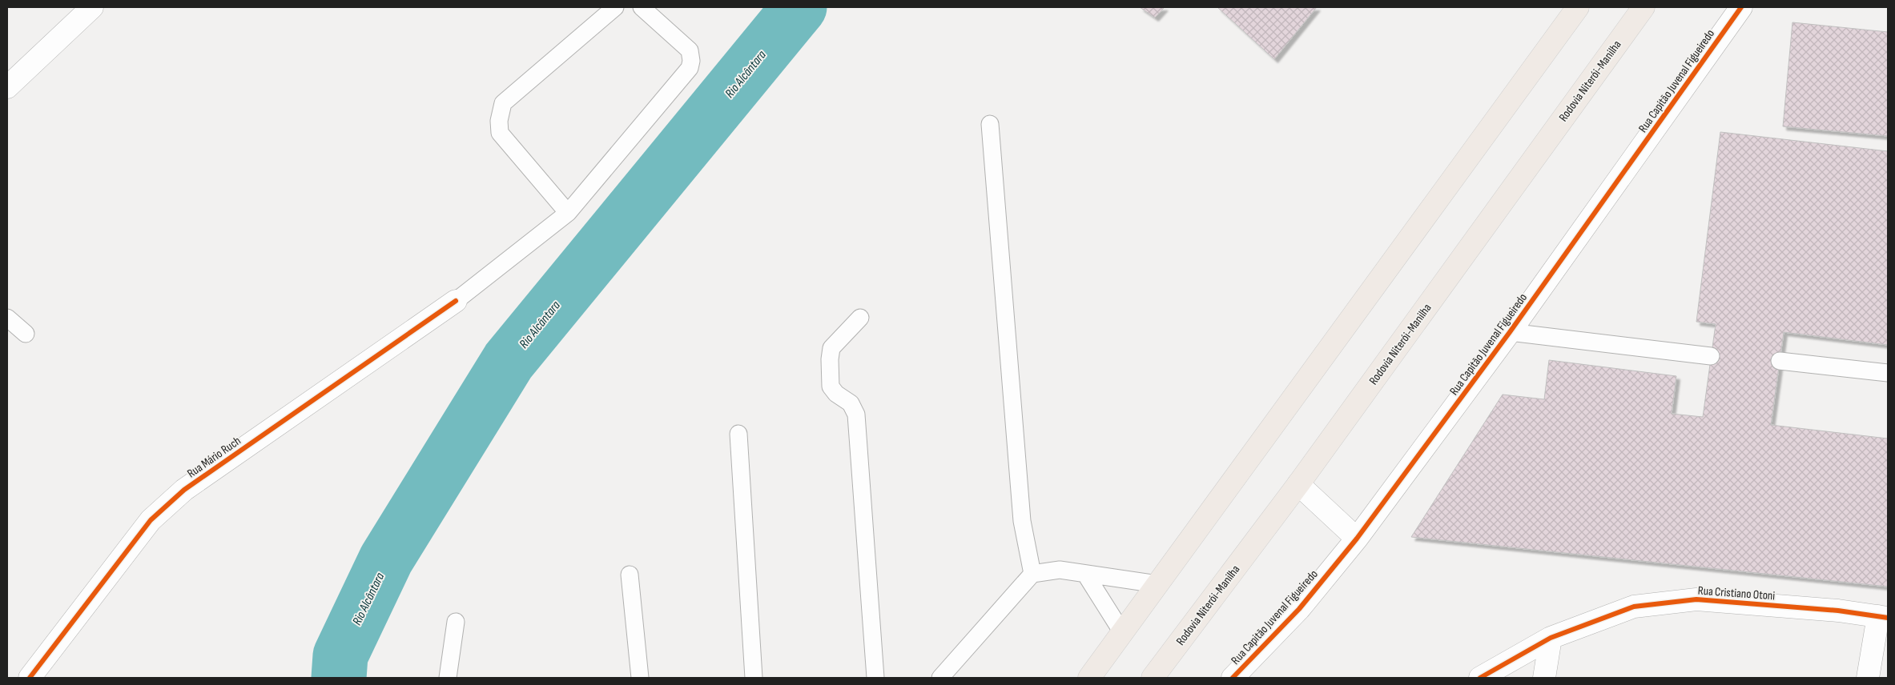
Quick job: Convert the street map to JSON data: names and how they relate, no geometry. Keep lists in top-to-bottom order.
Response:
{
  "streets": {
    "highway": ["Rodovia Niterói-Manilha"],
    "street": ["Rua Capitão Juvenal Figueiredo", "Rua Mário Ruch", "Rua Cristiano Otoni"]
  },
  "water": ["Rio Alcântara"]
}
